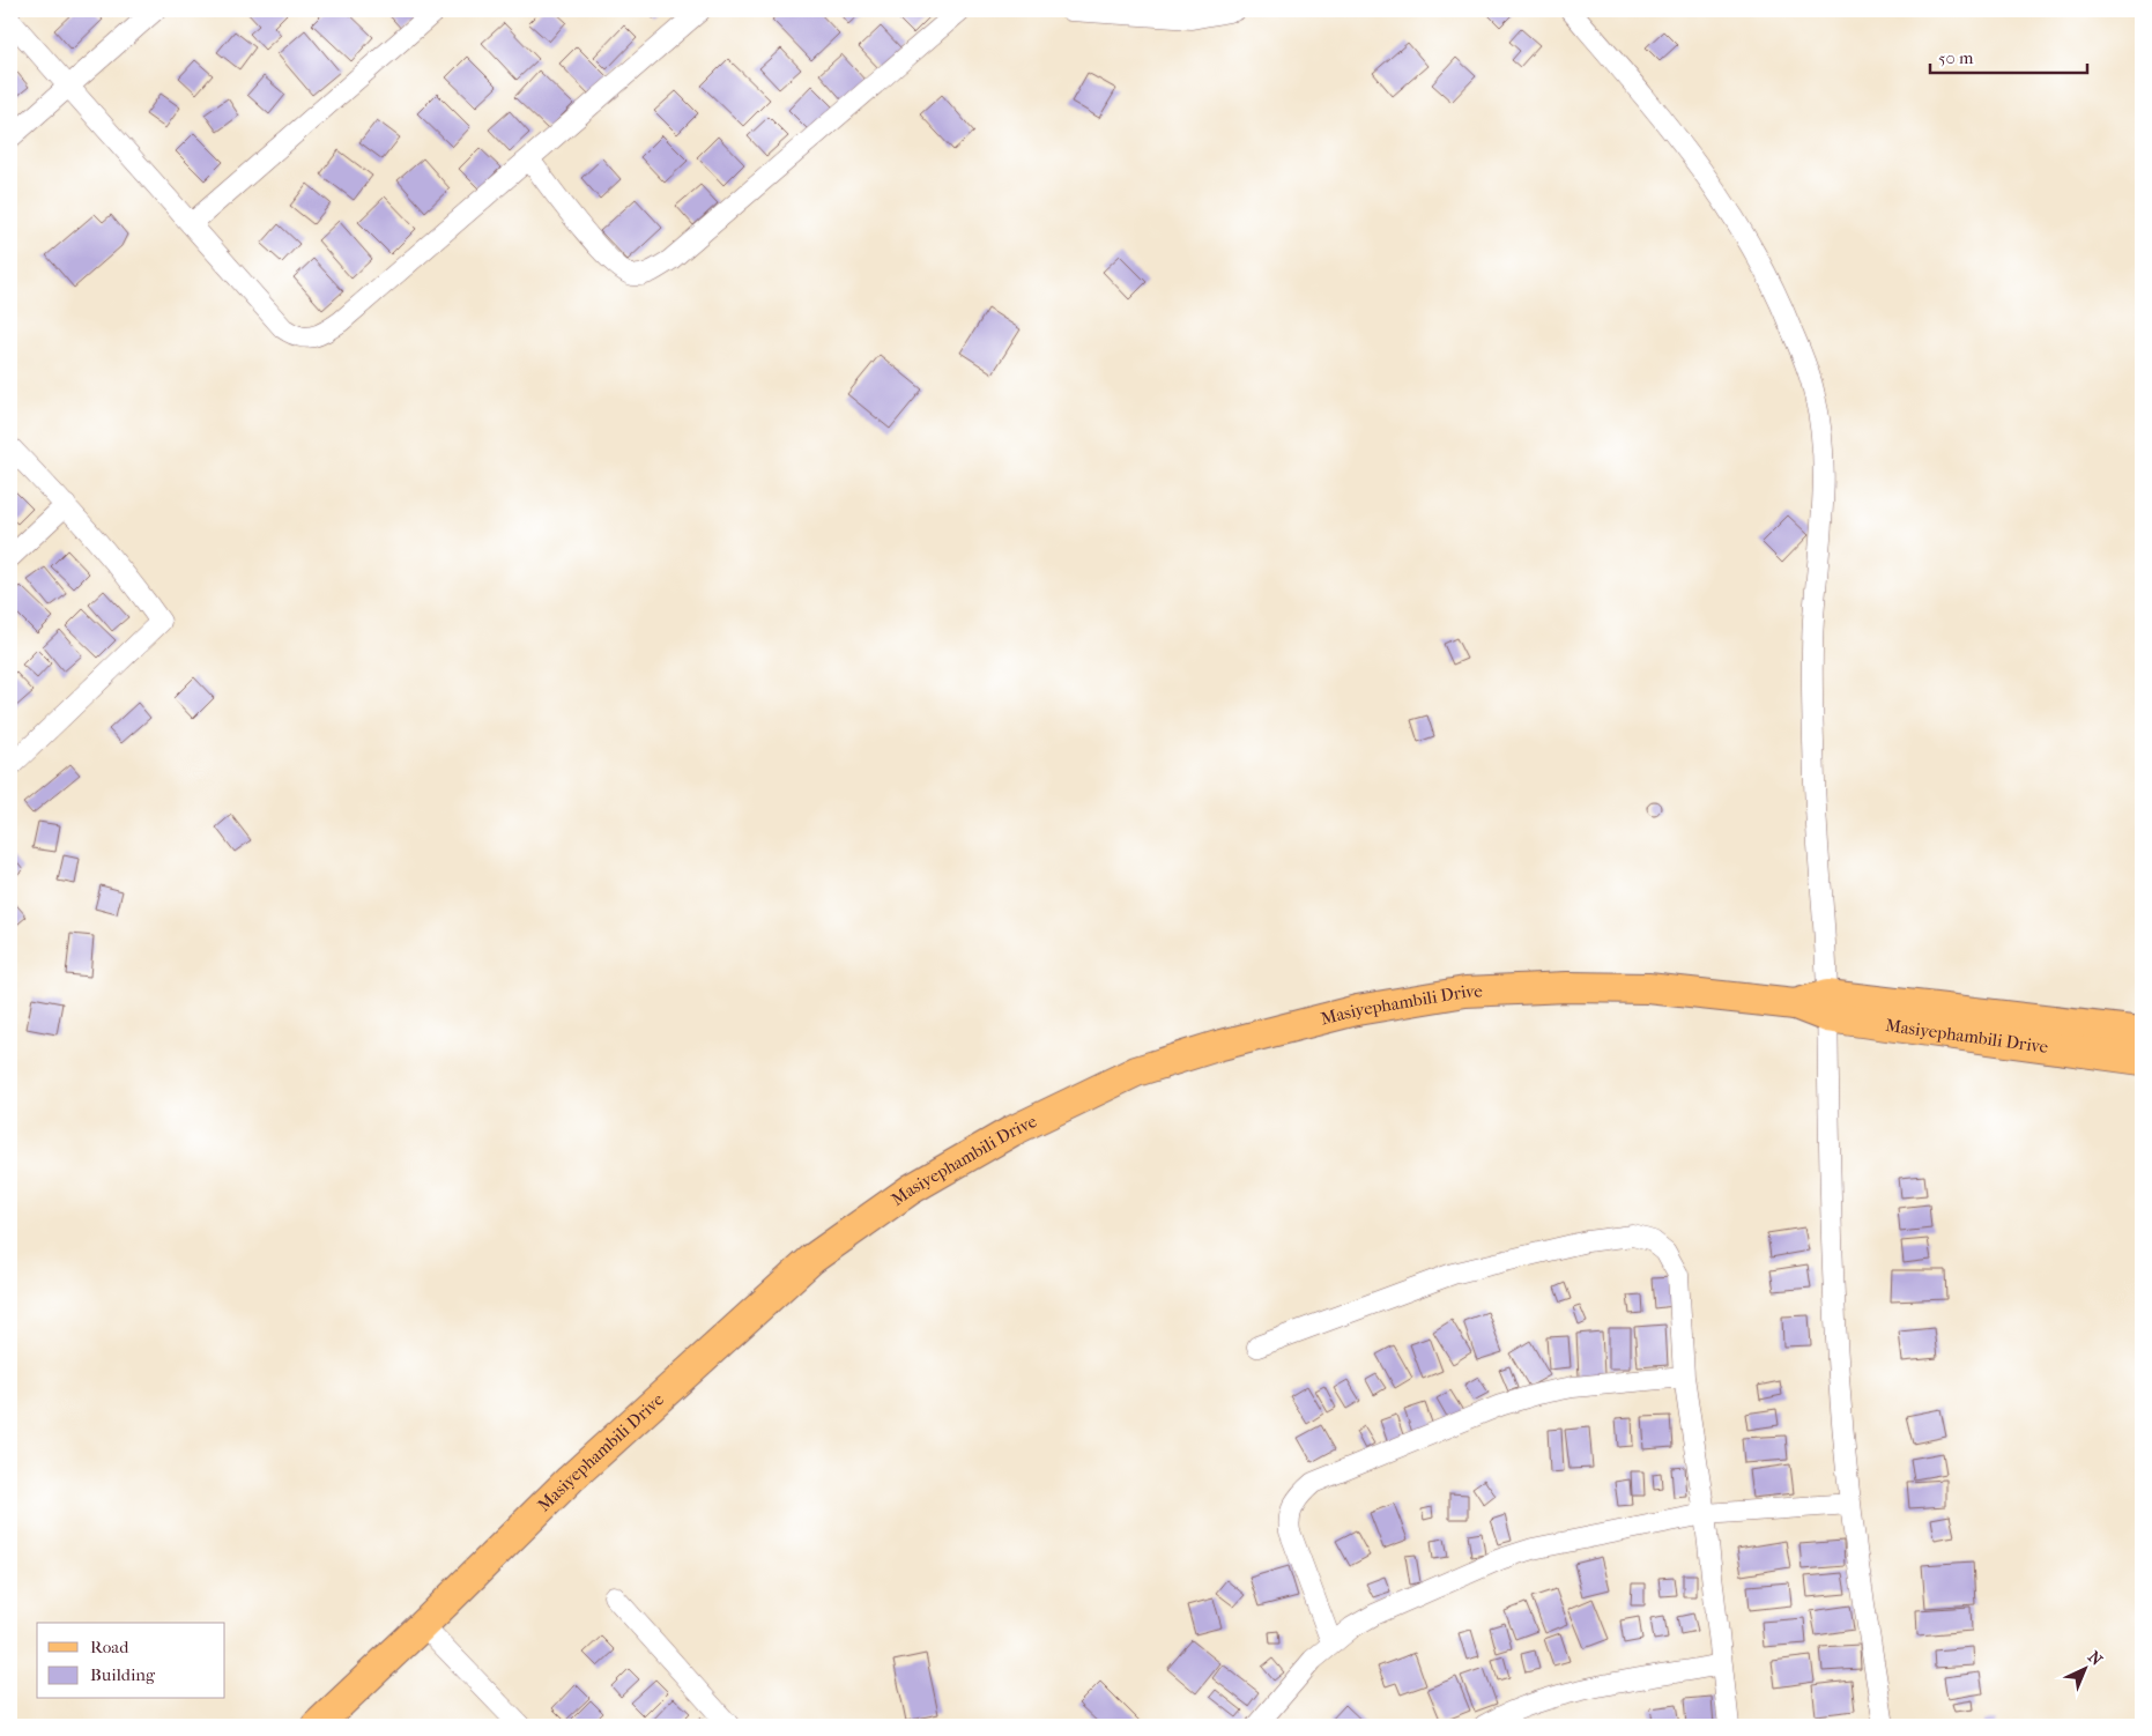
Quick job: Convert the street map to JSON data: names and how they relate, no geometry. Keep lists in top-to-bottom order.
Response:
{
  "streets": {
    "main road": ["Masiyephambili Drive"]
  },
  "legend": ["Road", "Building"],
  "scale_bar": "50 m",
  "north": "top right"
}
